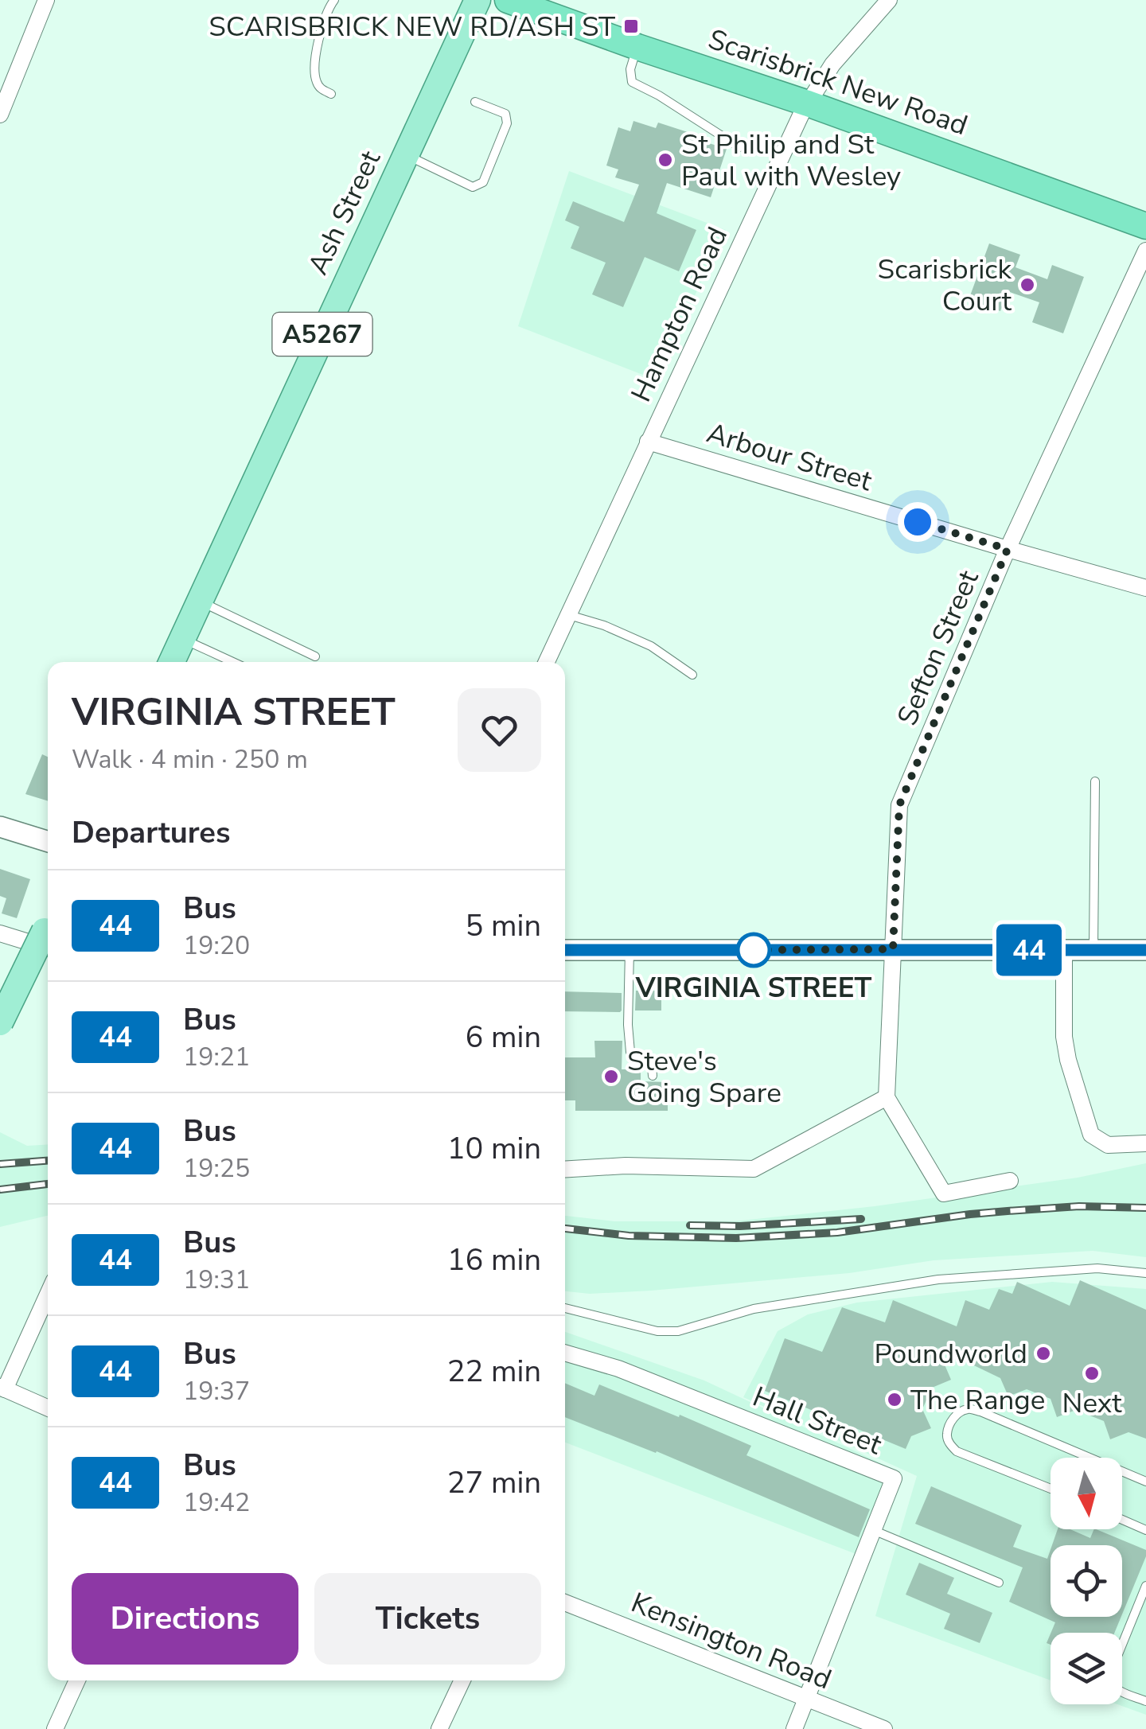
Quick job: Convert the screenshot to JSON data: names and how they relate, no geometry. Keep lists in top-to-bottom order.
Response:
{
  "streets": {
    "highway": ["Scarisbrick New Road"],
    "main road": ["Ash Street", "A5267"],
    "street": [
      "Hampton Road",
      "Arbour Street",
      "Sefton Street",
      "Hall Street",
      "Kensington Road"
    ]
  },
  "crossings": [
    ["Scarisbrick New Road", "Hampton Road"],
    ["Hampton Road", "Arbour Street"],
    ["Arbour Street", "Sefton Street"],
    ["Hall Street", "Kensington Road"]
  ],
  "places": {
    "transit": ["SCARISBRICK NEW RD/ASH ST"],
    "other": [
      "St Philip and St Paul with Wesley",
      "Scarisbrick Court",
      "VIRGINIA STREET",
      "Steve's Going Spare",
      "Poundworld",
      "Next",
      "The Range"
    ]
  },
  "lines": ["bus line 44"],
  "north": "bottom",
  "page": {
    "on_map": "44",
    "heading": [
      ["VIRGINIA STREET", "Walk · 4 min · 250 m"],
      "Departures"
    ],
    "list": [
      {
        "mark": "44",
        "name": "Bus",
        "note": "19:20",
        "value": "5 min"
      },
      {
        "mark": "44",
        "name": "Bus",
        "note": "19:21",
        "value": "6 min"
      },
      {
        "mark": "44",
        "name": "Bus",
        "note": "19:25",
        "value": "10 min"
      },
      {
        "mark": "44",
        "name": "Bus",
        "note": "19:31",
        "value": "16 min"
      },
      {
        "mark": "44",
        "name": "Bus",
        "note": "19:37",
        "value": "22 min"
      },
      {
        "mark": "44",
        "name": "Bus",
        "note": "19:42",
        "value": "27 min"
      }
    ],
    "buttons": ["Directions", "Tickets"]
  }
}
